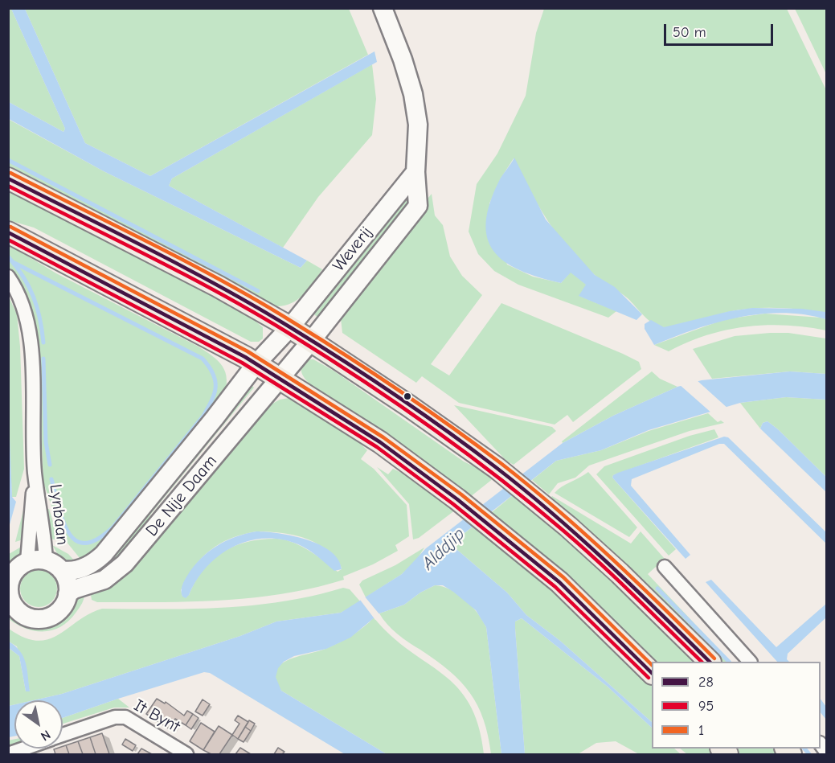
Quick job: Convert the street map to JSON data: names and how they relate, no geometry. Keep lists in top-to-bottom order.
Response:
{
  "streets": {
    "street": [
      "Weverij",
      "De Nije Daam",
      "Lynbaan",
      "It Bynt"
    ]
  },
  "crossings": [
    ["Weverij", "De Nije Daam"],
    ["De Nije Daam", "Lynbaan"]
  ],
  "water": ["Alddjip"],
  "lines": ["transit line 1", "transit line 28", "transit line 95"],
  "legend": ["28", "95", "1"],
  "scale_bar": "50 m",
  "north": "bottom right"
}
